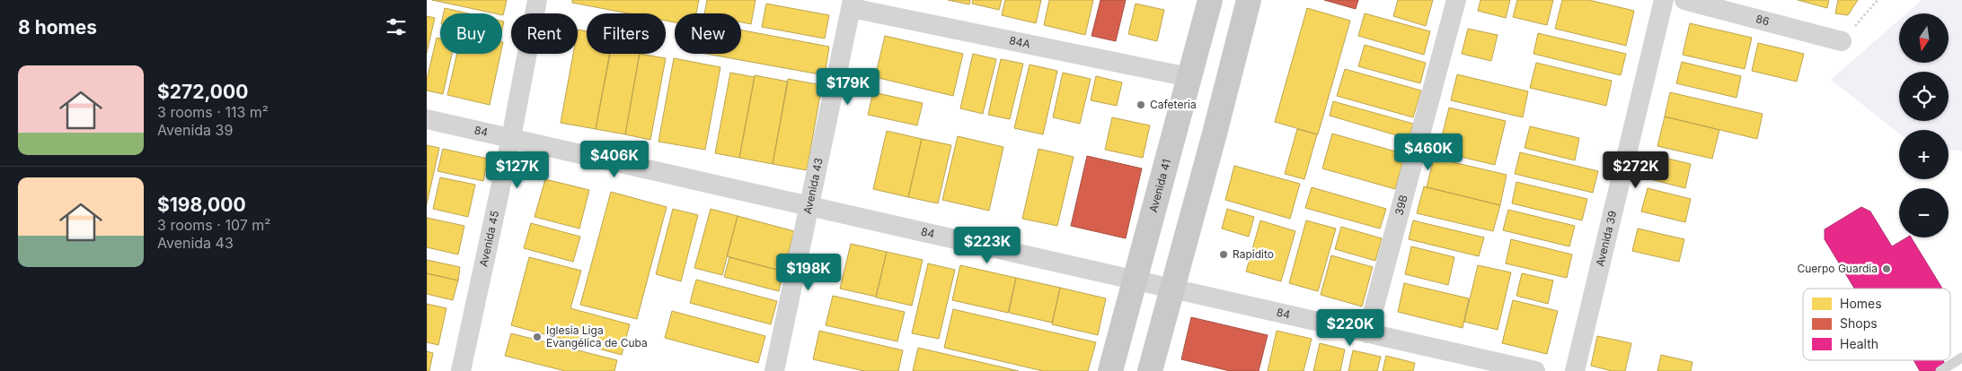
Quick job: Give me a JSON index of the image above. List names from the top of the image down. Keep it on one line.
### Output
{"streets":{"main road":["Avenida 41"],"street":["86","84A","84","Avenida 43","39B","Avenida 39","Avenida 45"]},"crossings":[["84A","Avenida 43"],["84A","Avenida 41"],["84","Avenida 43"],["84","Avenida 41"],["84","39B"],["84","Avenida 45"]],"places":["Cafeteria","Rapidito","Cuerpo Guardia","Iglesia Liga Evangélica de Cuba"],"legend":["Homes","Shops","Health"],"north":"bottom","page":{"heading":"8 homes","map_buttons":["+","−"],"chip":["Buy","Rent","Filters","New"],"list":[{"name":"$272,000","note":"3 rooms · 113 m² · Avenida 39"},{"name":"$198,000","note":"3 rooms · 107 m² · Avenida 43"}],"price":["$179K","$460K","$406K","$127K","$272K","$223K","$198K","$220K"]}}
